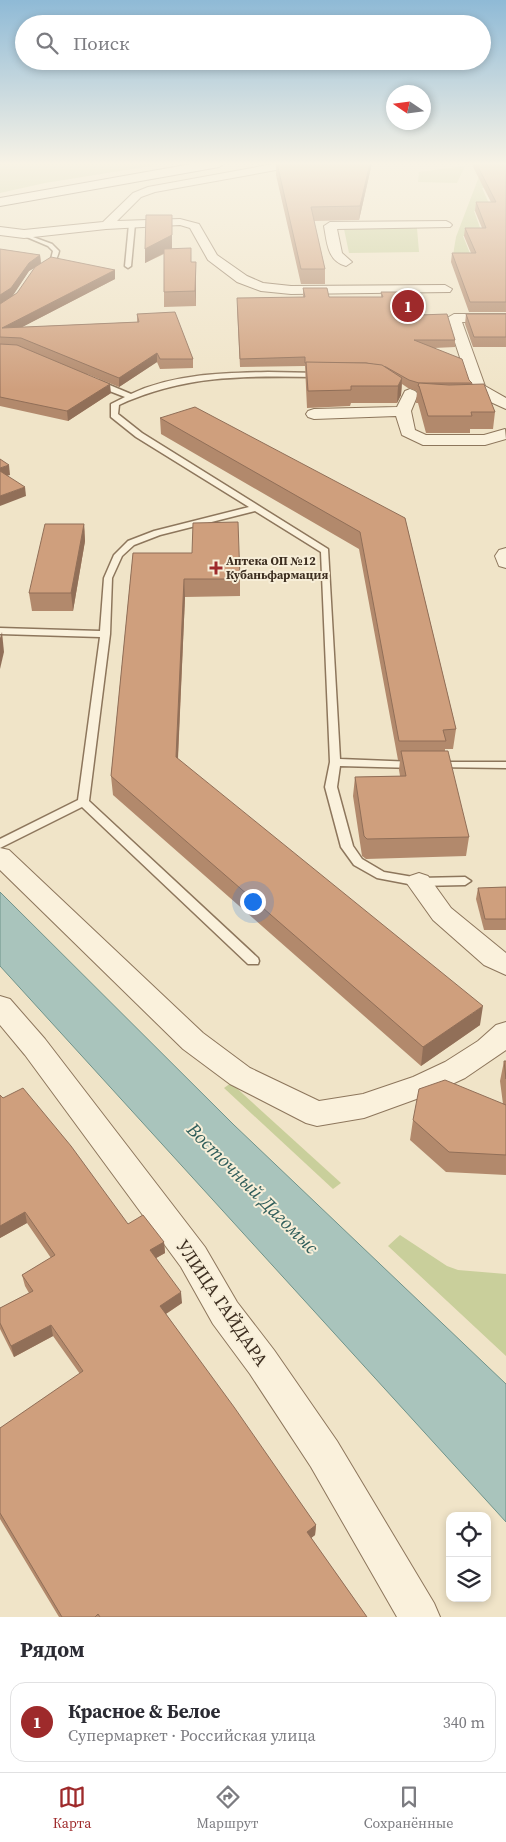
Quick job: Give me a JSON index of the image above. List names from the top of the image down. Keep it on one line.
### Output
{"streets":{"street":["УЛИЦА ГАЙДАРА"]},"water":["Восточный Дагомыс"],"places":{"health":["Аптека ОП №12 Кубаньфармация"]},"north":"left","page":{"search":"Поиск","pins":"1","heading":"Рядом","list":[{"mark":"1","name":"Красное & Белое","note":"Супермаркет · Российская улица","value":"340 m"}],"nav":["Карта","Маршрут","Сохранённые"]}}
